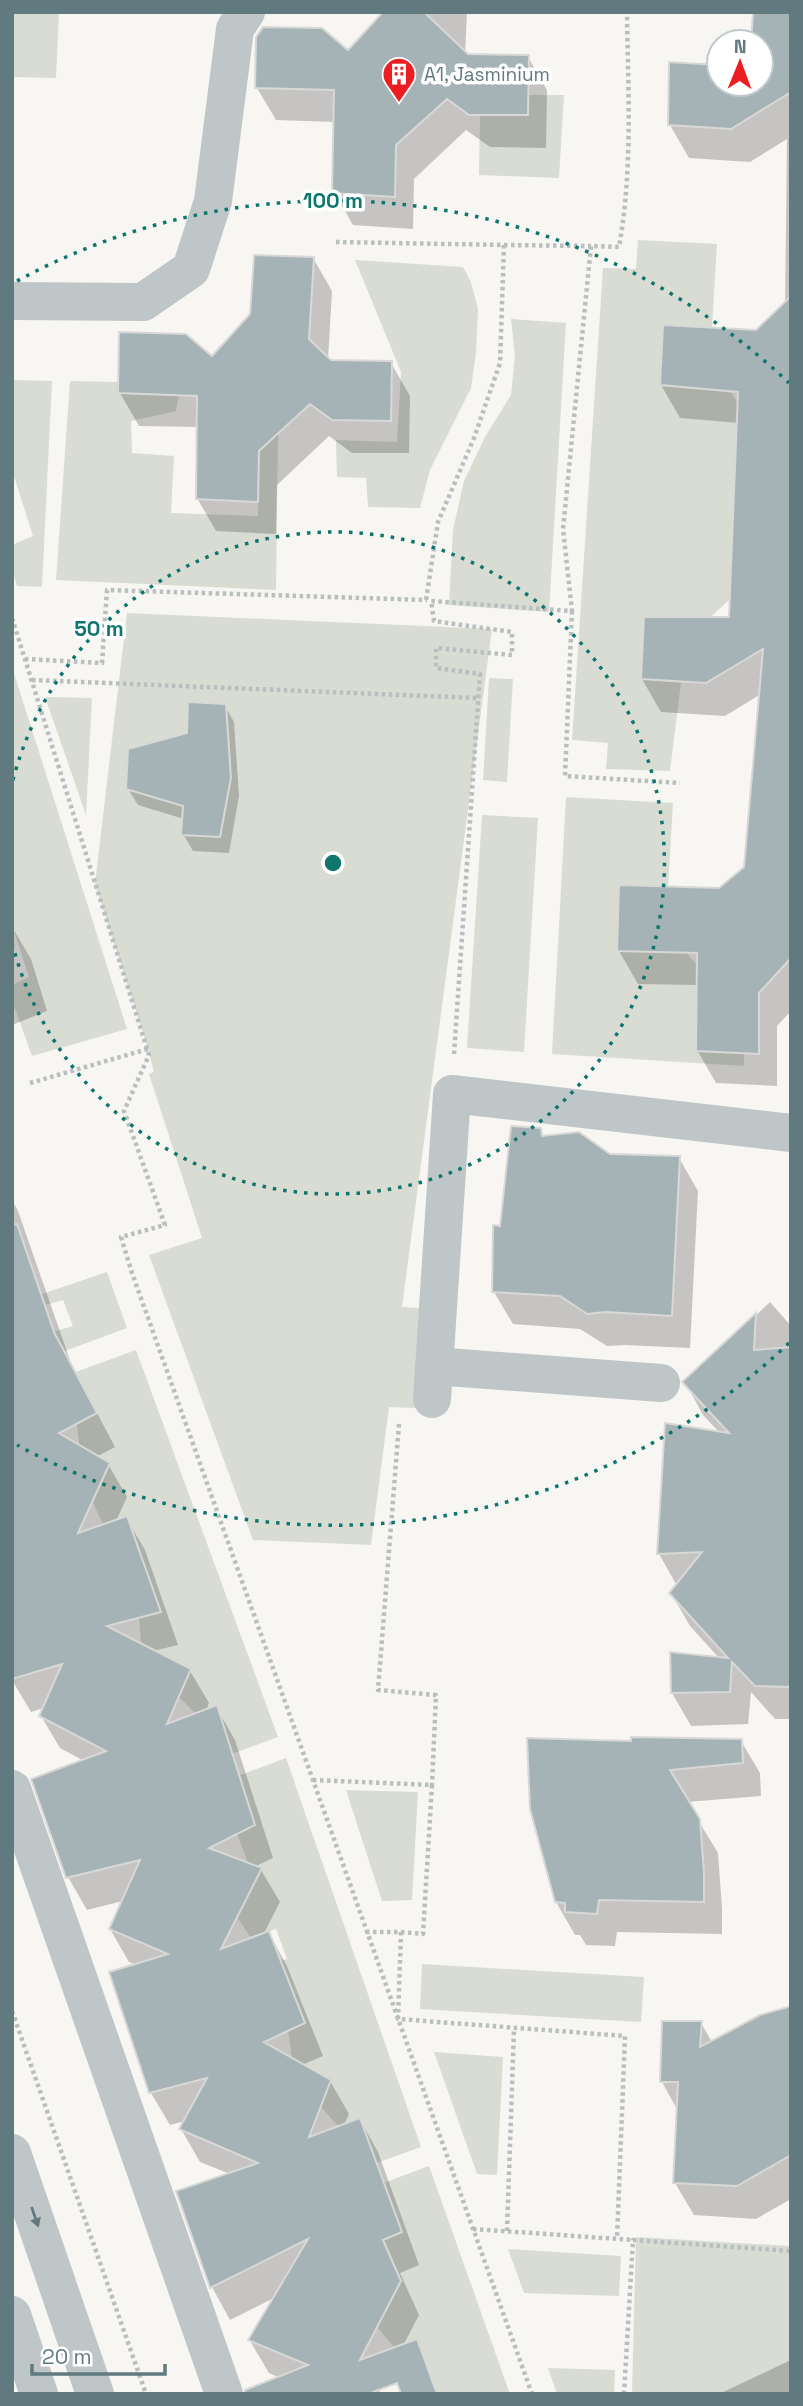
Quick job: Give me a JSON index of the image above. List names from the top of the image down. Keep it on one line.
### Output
{"places":{"building":["A1, Jasminium"]},"scale_bar":"20 m","north":"top","rings":["100 m","50 m"]}
